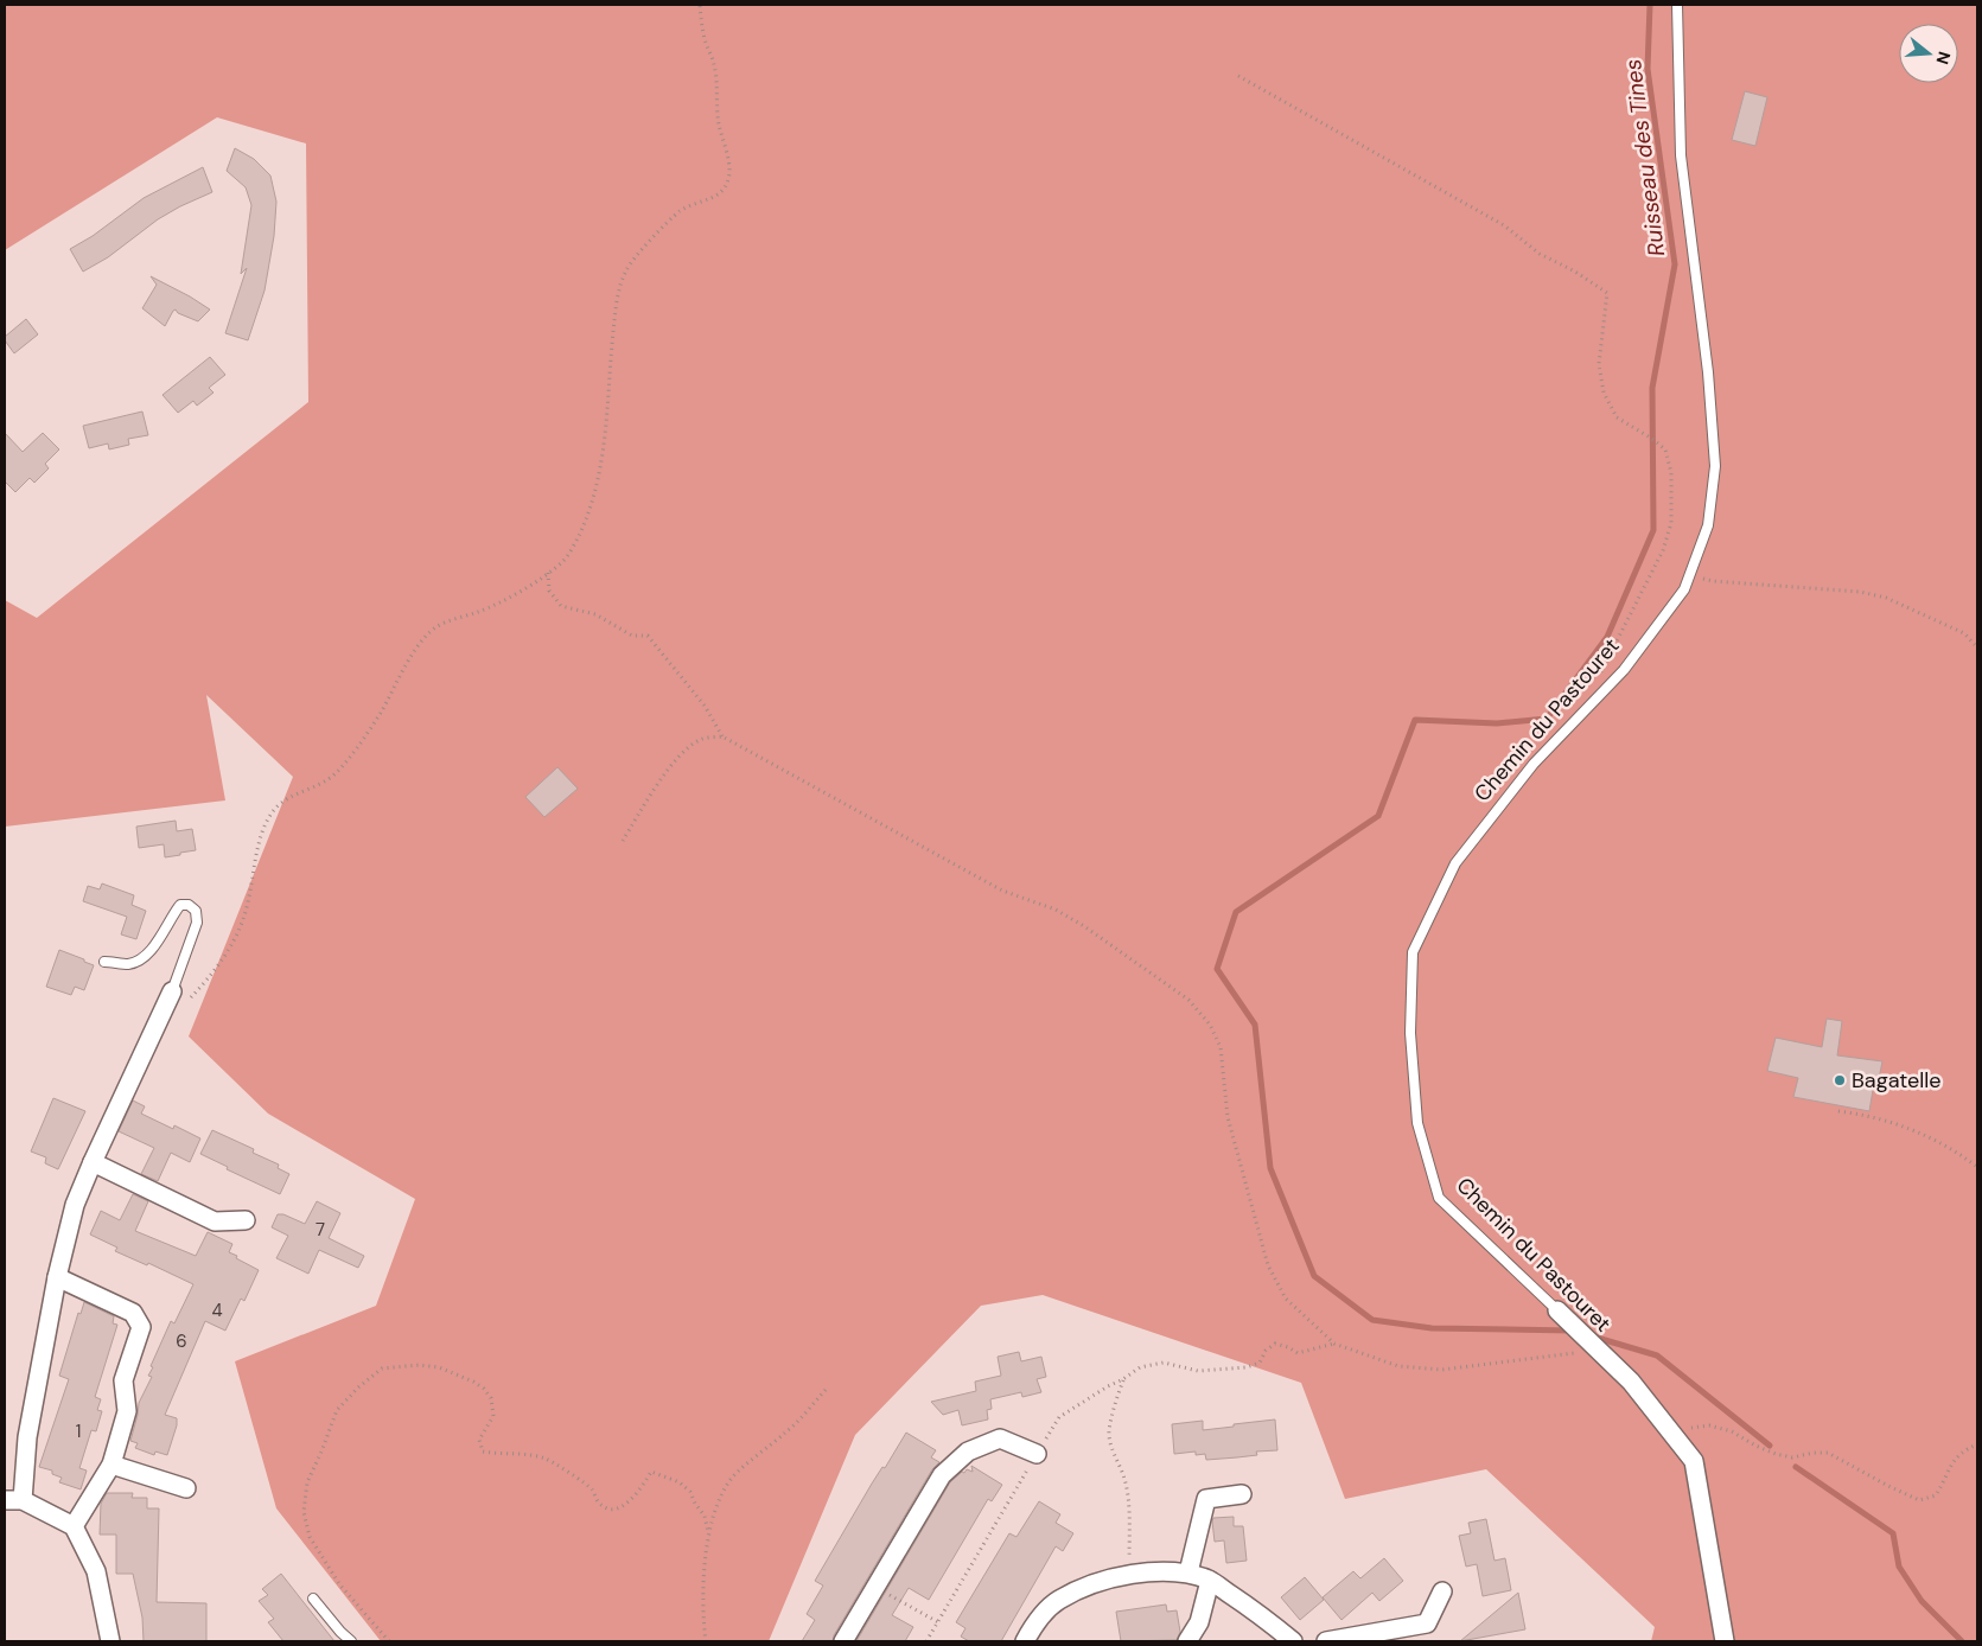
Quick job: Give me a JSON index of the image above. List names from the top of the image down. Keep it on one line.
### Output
{"streets":{"street":["Chemin du Pastouret"]},"water":["Ruisseau des Tines"],"places":["Bagatelle"],"house_numbers":["7","4","6","1"],"north":"right"}
